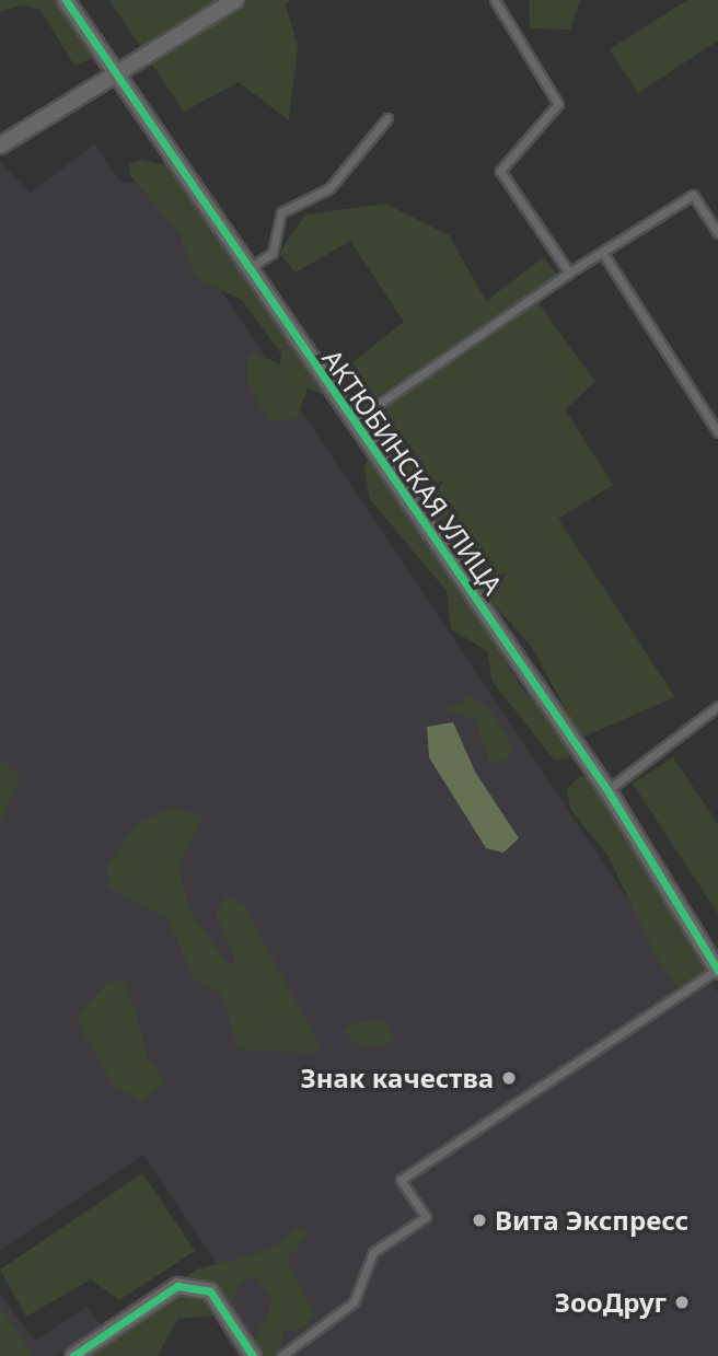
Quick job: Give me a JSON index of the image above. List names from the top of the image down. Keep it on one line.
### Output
{"streets":{"street":["АКТЮБИНСКАЯ УЛИЦА"]},"places":["Знак качества","Вита Экспресс","ЗооДруг"]}
